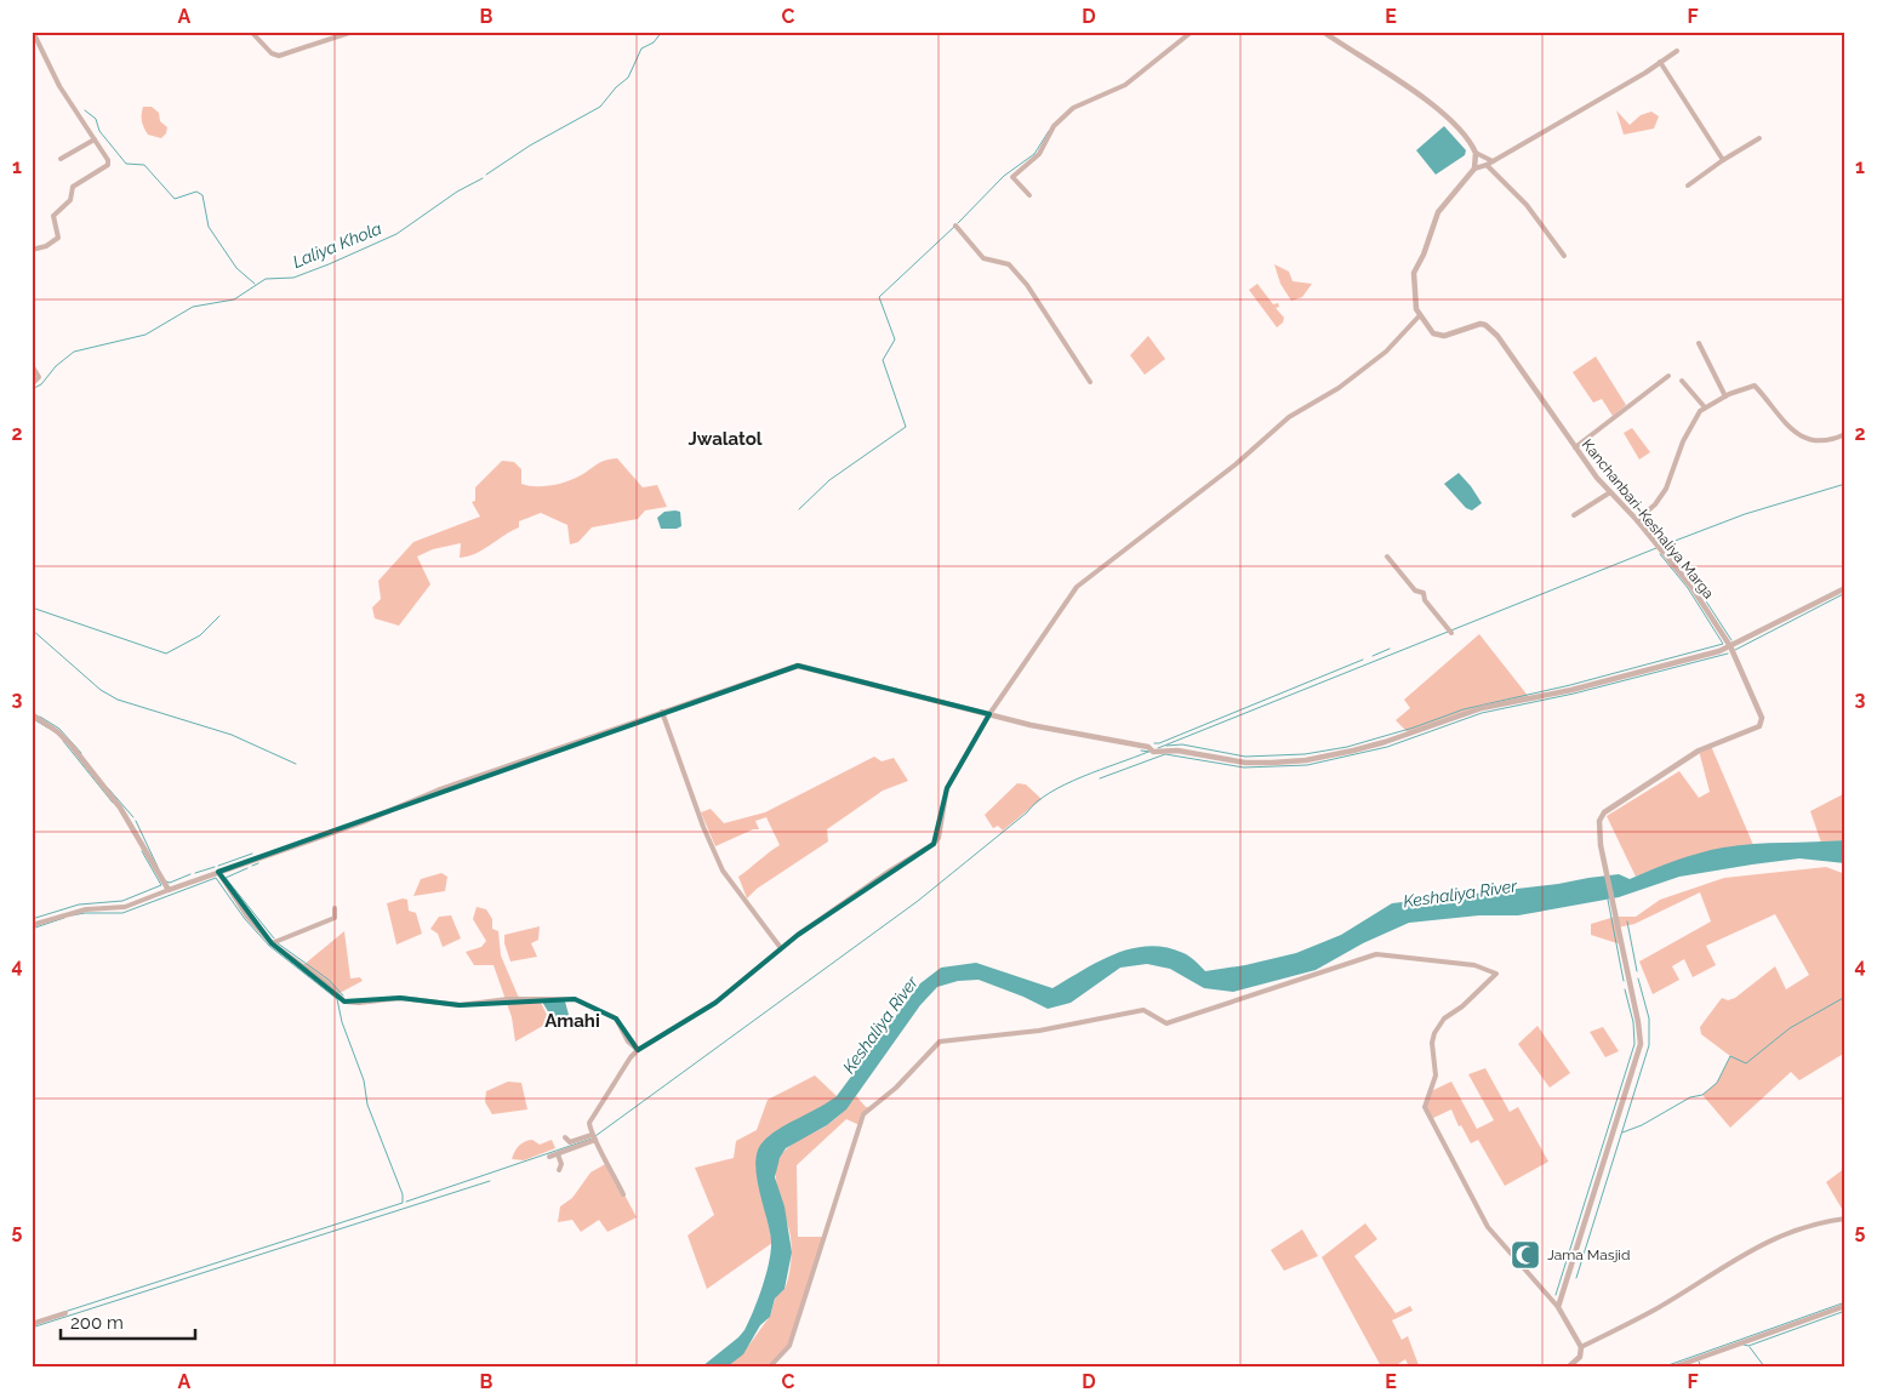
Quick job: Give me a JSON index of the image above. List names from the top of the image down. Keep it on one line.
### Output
{"streets":{"street":["Kanchanbari-Keshaliya Marga"]},"districts":["Jwalatol","Amahi"],"water":["Laliya Khola","Keshaliya River"],"places":{"mosque":["Jama Masjid"]},"scale_bar":"200 m","grid":{"columns":["A","B","C","D","E","F"],"rows":["1","2","3","4","5"]}}
